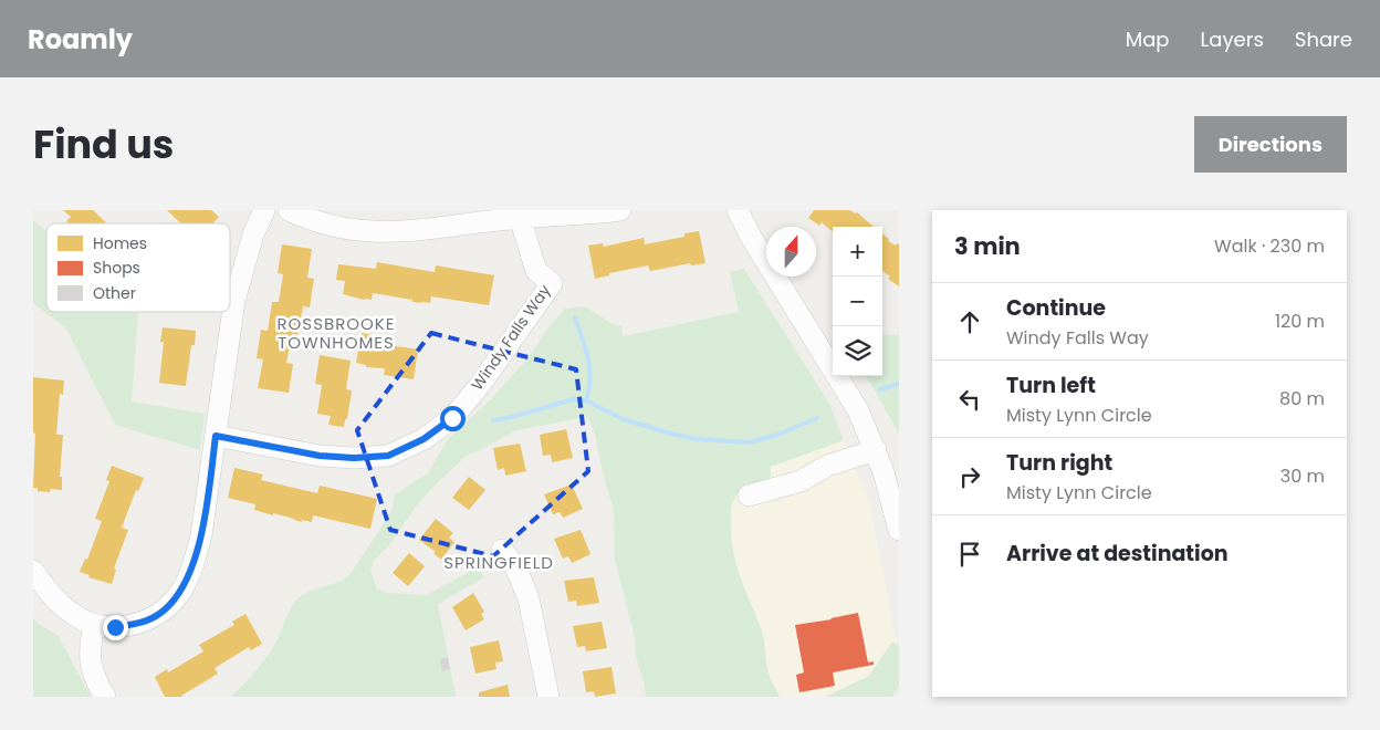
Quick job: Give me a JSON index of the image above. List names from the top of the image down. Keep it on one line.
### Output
{"streets":{"street":["Windy Falls Way"]},"districts":["ROSSBROOKE TOWNHOMES","SPRINGFIELD"],"legend":["Homes","Shops","Other"],"north":"top","page":{"header":"Roamly","nav":["Map","Layers","Share"],"title":"Find us","buttons":"Directions","heading":["3 min","Walk · 230 m"],"map_buttons":["+","−"],"list":[["Continue","Windy Falls Way","120 m"],["Turn left","Misty Lynn Circle","80 m"],["Turn right","Misty Lynn Circle","30 m"],"Arrive at destination"]}}
